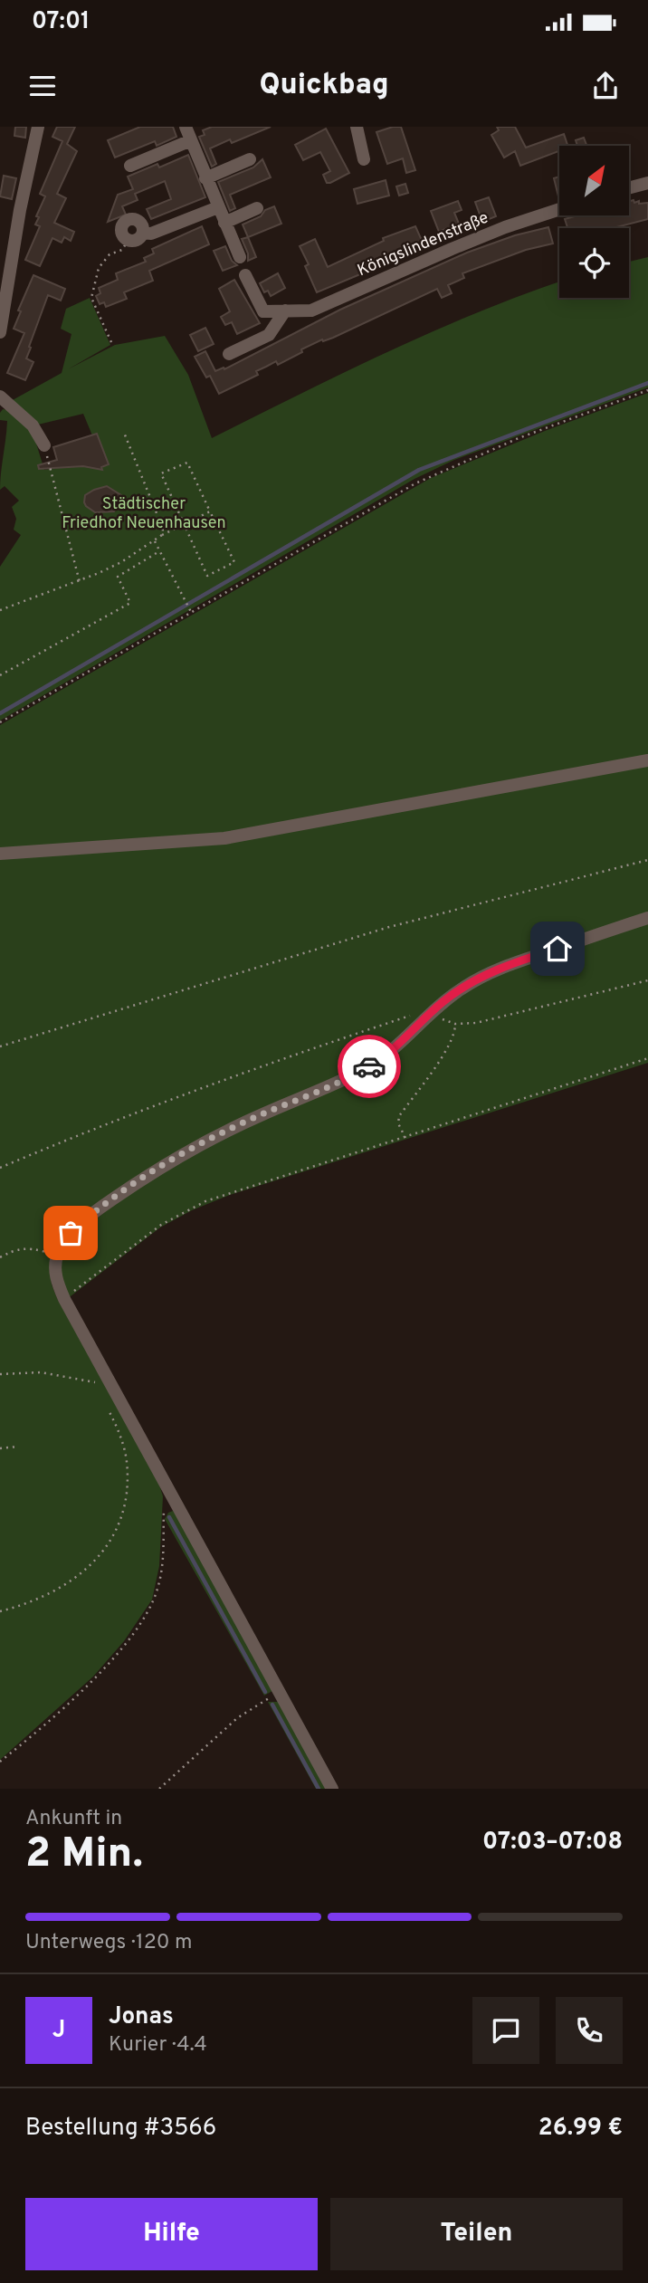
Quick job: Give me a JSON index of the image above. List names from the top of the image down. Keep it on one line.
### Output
{"streets":{"street":["Königslindenstraße"]},"parks":["Städtischer Friedhof Neuenhausen"],"north":"top right","page":{"status":"07:01","header":"Quickbag","heading":["2 Min.","Ankunft in","07:03–07:08"],"panel":["Jonas","Kurier · 4.4","Bestellung #3566","26.99 €"],"bar":"Unterwegs · 120 m","round":"J","buttons":["Hilfe","Teilen"]}}
